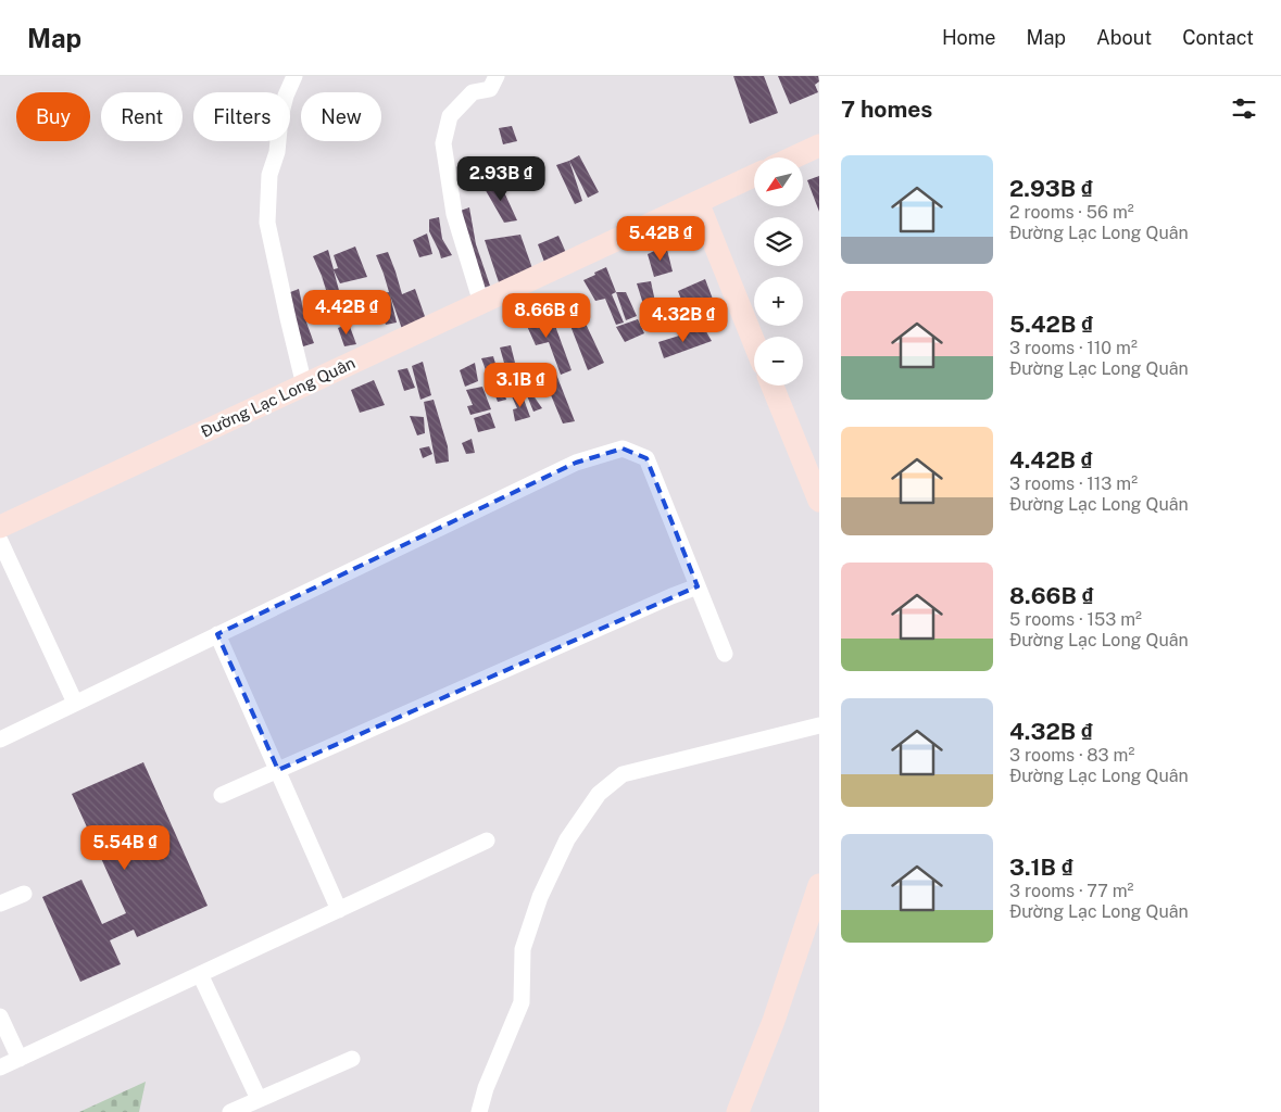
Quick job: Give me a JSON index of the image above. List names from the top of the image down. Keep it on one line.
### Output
{"streets":{"main road":["Đường Lạc Long Quân"]},"north":"bottom left","page":{"header":"Map","nav":["Home","Map","About","Contact"],"heading":"7 homes","chip":["Buy","Rent","Filters","New"],"list":[{"name":"2.93B ₫","note":"2 rooms · 56 m² · Đường Lạc Long Quân"},{"name":"5.42B ₫","note":"3 rooms · 110 m² · Đường Lạc Long Quân"},{"name":"4.42B ₫","note":"3 rooms · 113 m² · Đường Lạc Long Quân"},{"name":"8.66B ₫","note":"5 rooms · 153 m² · Đường Lạc Long Quân"},{"name":"4.32B ₫","note":"3 rooms · 83 m² · Đường Lạc Long Quân"},{"name":"3.1B ₫","note":"3 rooms · 77 m² · Đường Lạc Long Quân"}],"price":["2.93B ₫","5.42B ₫","4.42B ₫","8.66B ₫","4.32B ₫","3.1B ₫","5.54B ₫"],"map_buttons":["+","−"]}}
